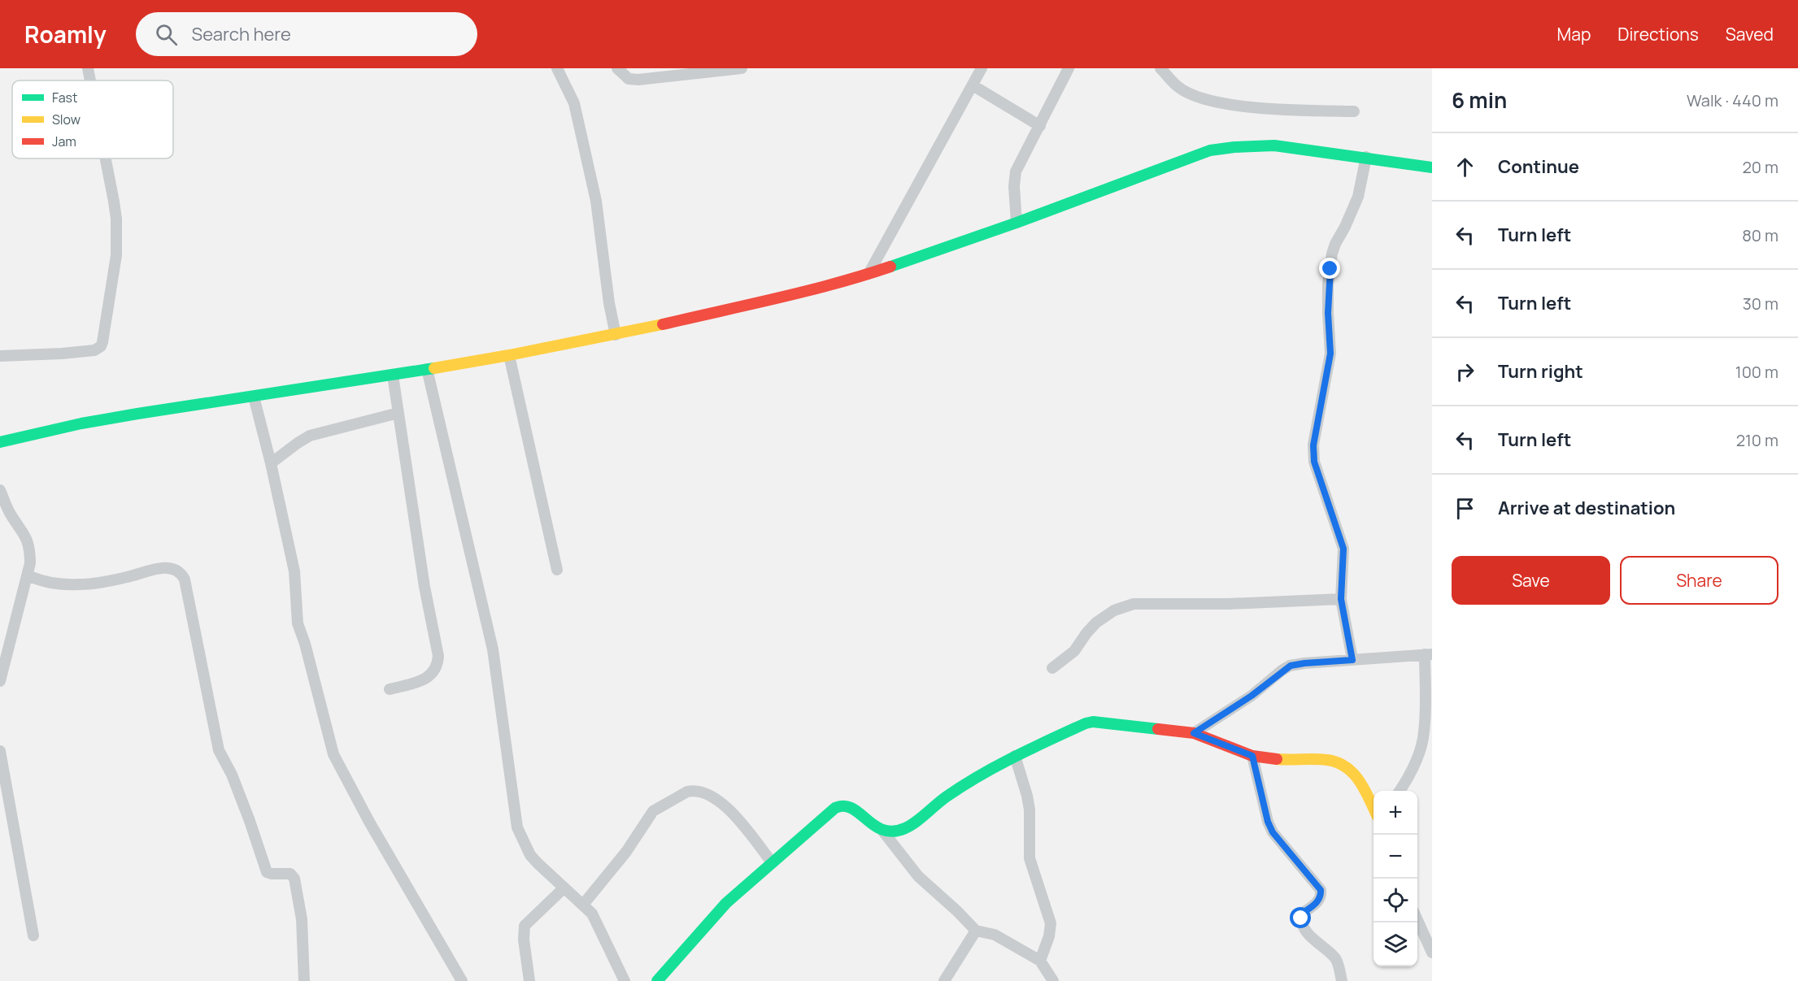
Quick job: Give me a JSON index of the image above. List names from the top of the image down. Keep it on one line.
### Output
{"legend":["Fast","Slow","Jam"],"page":{"header":"Roamly","search":"Search here","nav":["Map","Directions","Saved"],"heading":["6 min","Walk · 440 m"],"list":[["Continue","20 m"],["Turn left","80 m"],["Turn left","30 m"],["Turn right","100 m"],["Turn left","210 m"],"Arrive at destination"],"buttons":["Save","Share"],"map_buttons":["+","−"]}}
